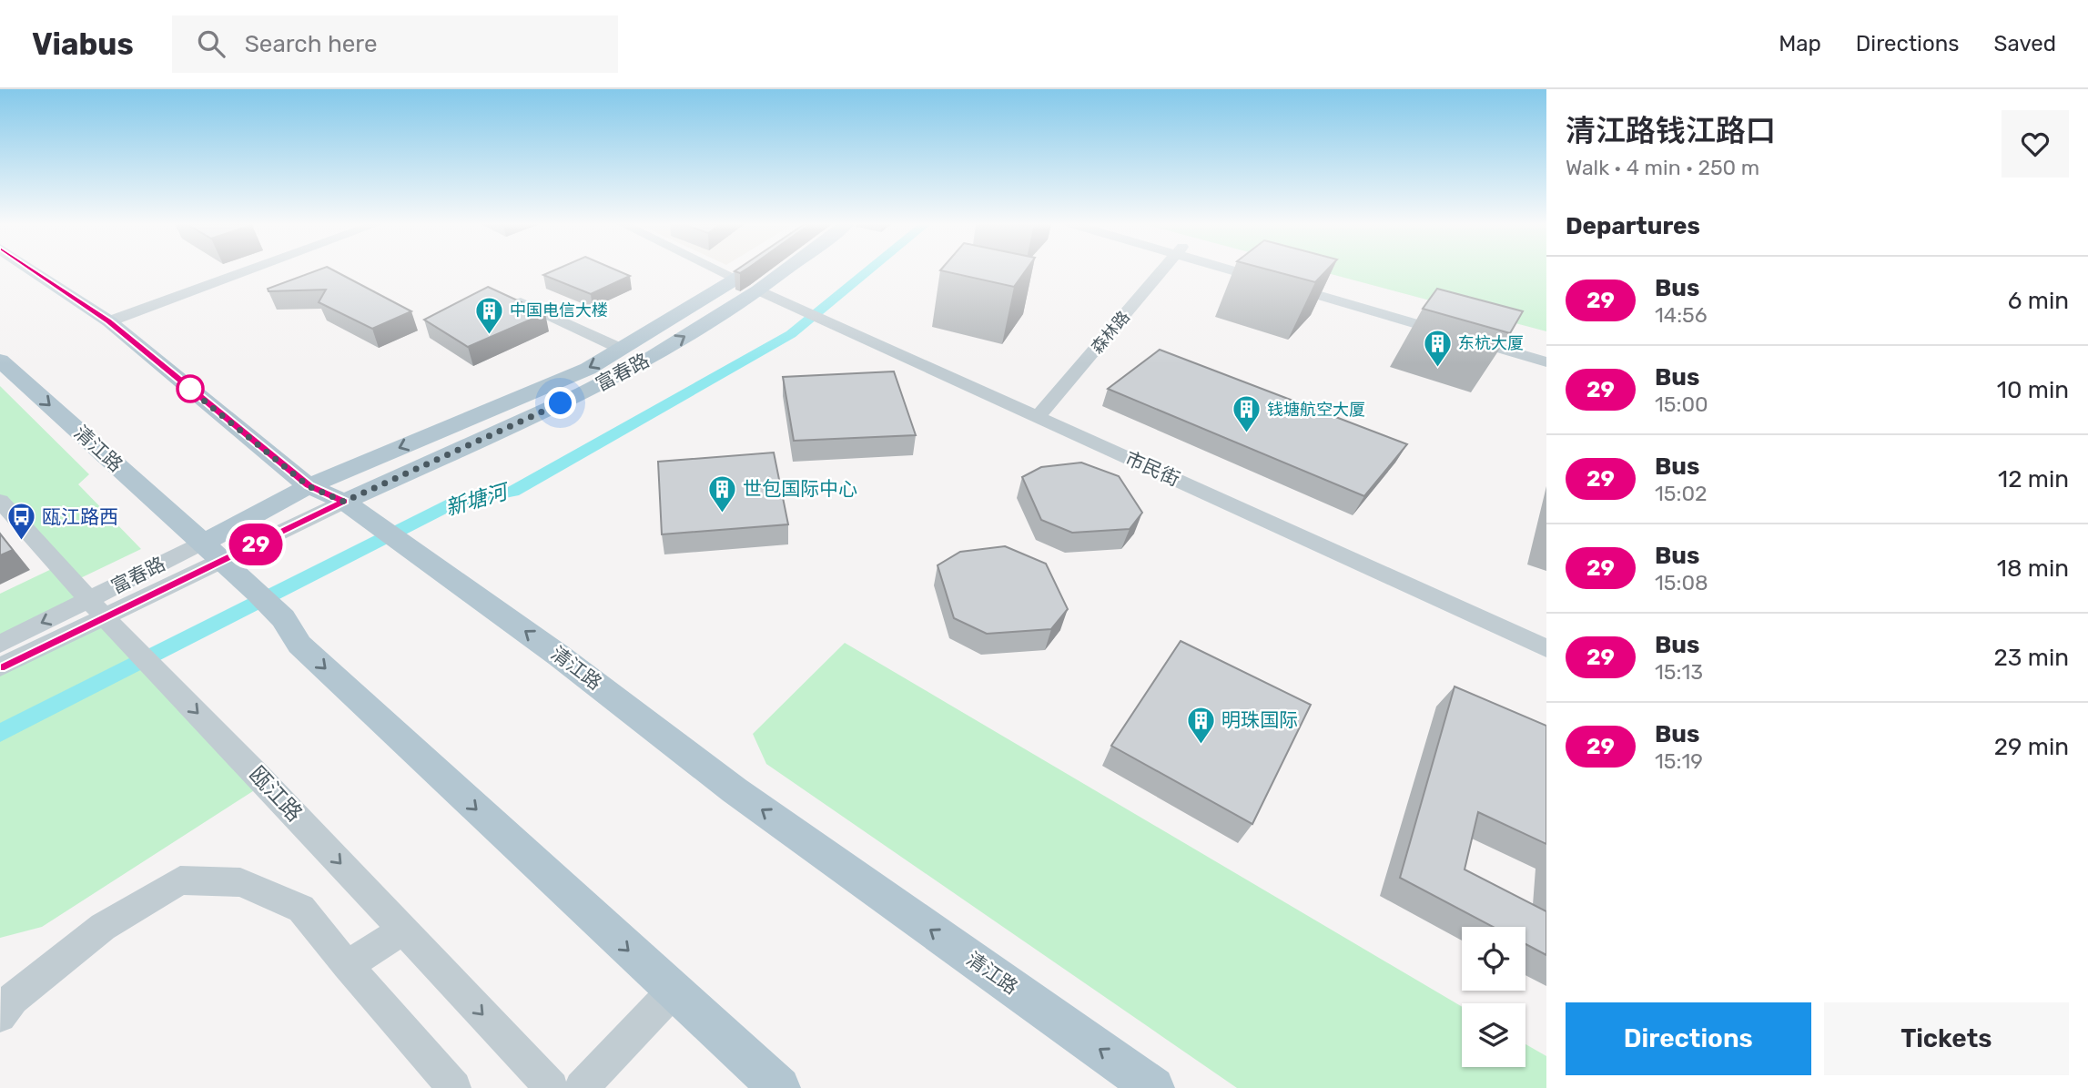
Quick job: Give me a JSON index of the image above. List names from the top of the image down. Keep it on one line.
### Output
{"streets":{"main road":["富春路","清江路"],"street":["森林路","市民街","瓯江路"]},"crossings":[["森林路","市民街"],["富春路","清江路"],["富春路","市民街"],["富春路","瓯江路"]],"one_way":["瓯江路"],"water":["新塘河"],"places":{"building":["中国电信大楼","东杭大厦","钱塘航空大厦","世包国际中心","明珠国际"],"bus stop":["瓯江路西"]},"lines":["bus line 29"],"page":{"header":"Viabus","search":"Search here","nav":["Map","Directions","Saved"],"on_map":"29","heading":[["清江路钱江路口","Walk · 4 min · 250 m"],"Departures"],"list":[{"mark":"29","name":"Bus","note":"14:56","value":"6 min"},{"mark":"29","name":"Bus","note":"15:00","value":"10 min"},{"mark":"29","name":"Bus","note":"15:02","value":"12 min"},{"mark":"29","name":"Bus","note":"15:08","value":"18 min"},{"mark":"29","name":"Bus","note":"15:13","value":"23 min"},{"mark":"29","name":"Bus","note":"15:19","value":"29 min"}],"buttons":["Directions","Tickets"]}}
